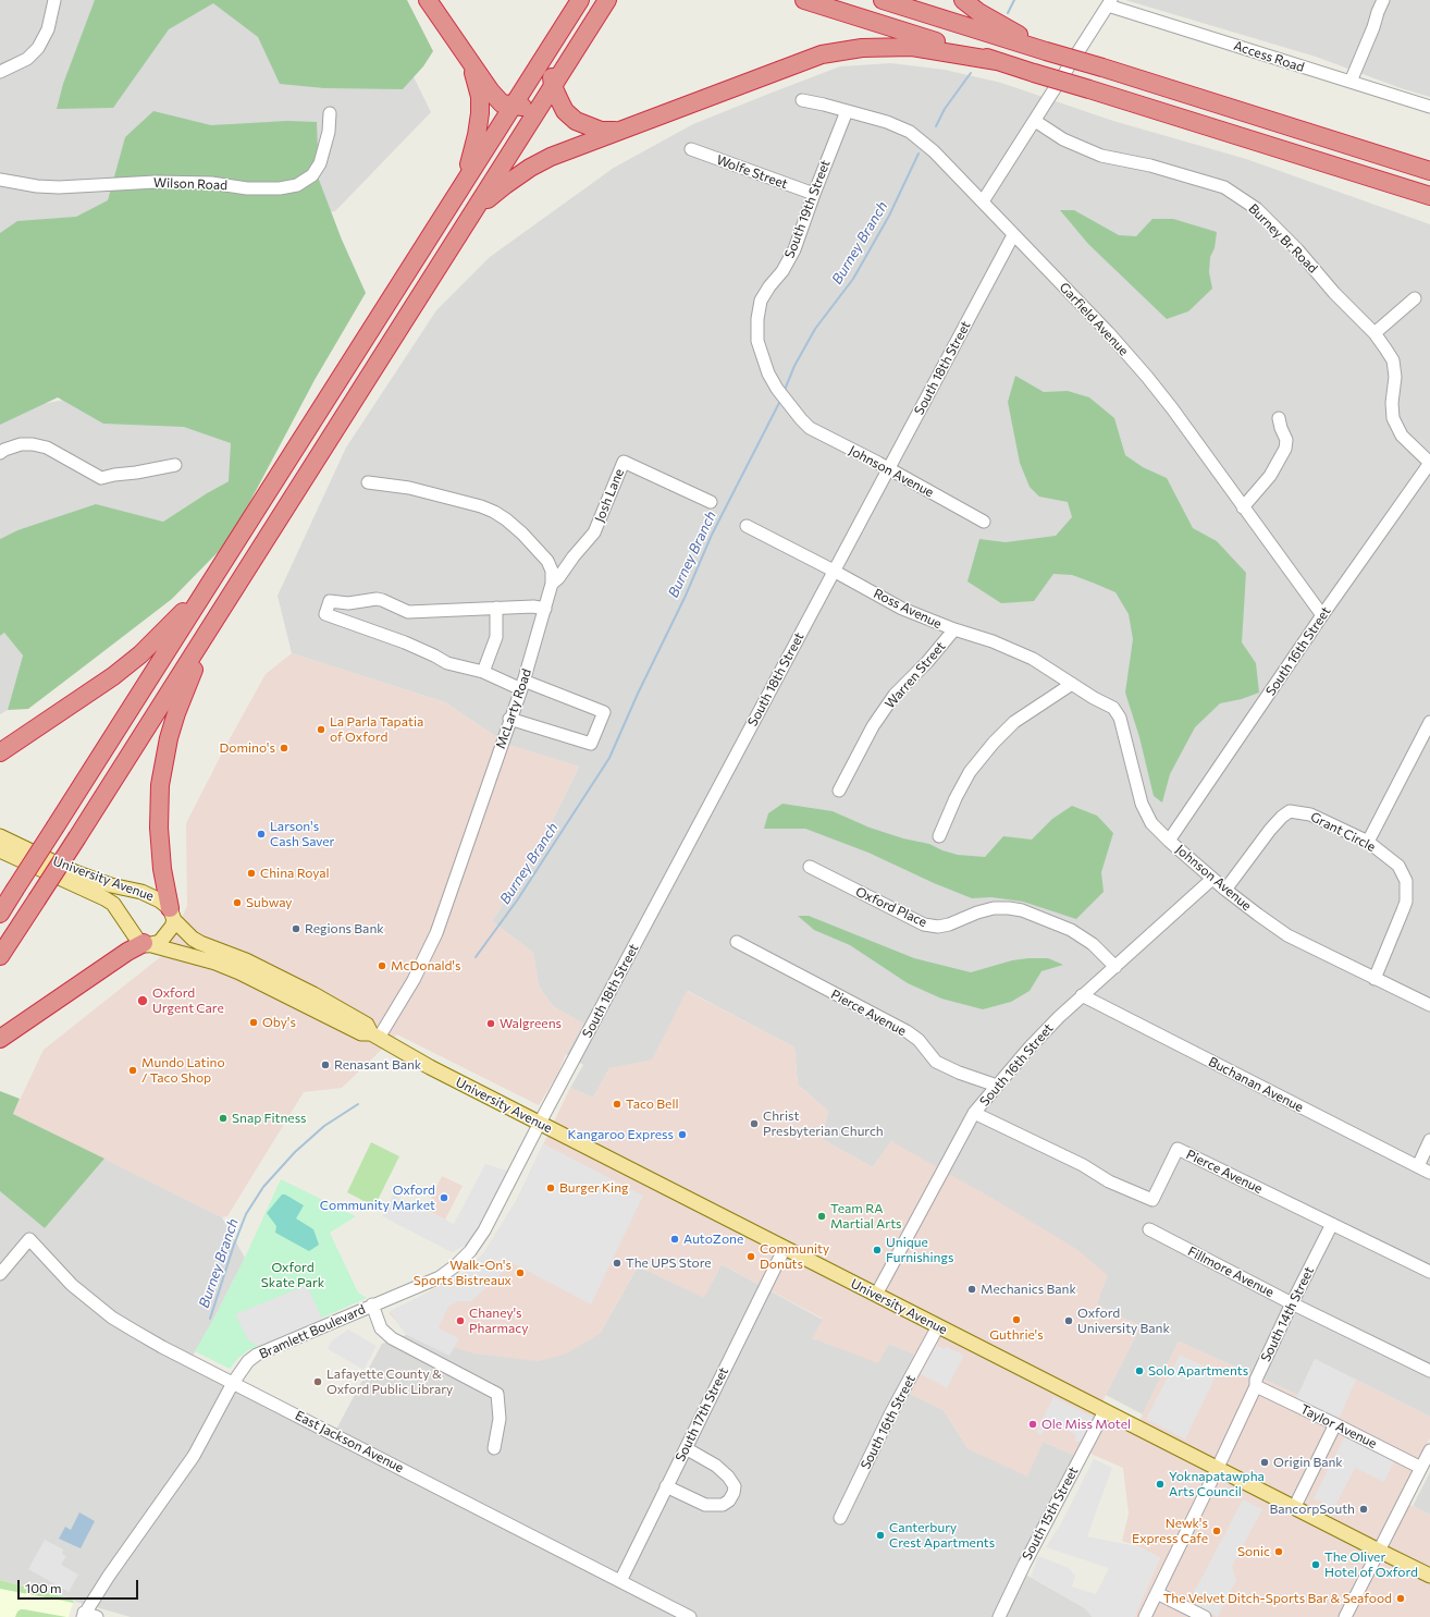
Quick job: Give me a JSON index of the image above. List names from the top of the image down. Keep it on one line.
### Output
{"streets":{"main road":["University Avenue"],"street":["Access Road","Wolfe Street","Wilson Road","South 19th Street","Burney Br Road","Garfield Avenue","South 18th Street","Johnson Avenue","Josh Lane","Ross Avenue","South 16th Street","Warren Street","McLarty Road","Grant Circle","Oxford Place","Pierce Avenue","Buchanan Avenue","Fillmore Avenue","South 14th Street","Bramlett Boulevard","South 17th Street","Taylor Avenue","East Jackson Avenue","South 15th Street"]},"crossings":[["Wolfe Street","South 19th Street"],["South 19th Street","Garfield Avenue"],["South 19th Street","Johnson Avenue"],["Burney Br Road","South 16th Street"],["Garfield Avenue","South 18th Street"],["Garfield Avenue","South 16th Street"],["South 18th Street","Johnson Avenue"],["South 18th Street","Ross Avenue"],["South 18th Street","University Avenue"],["South 18th Street","Bramlett Boulevard"],["Johnson Avenue","Ross Avenue"],["Johnson Avenue","South 16th Street"],["Johnson Avenue","Grant Circle"],["Josh Lane","McLarty Road"],["Ross Avenue","Warren Street"],["South 16th Street","University Avenue"],["South 16th Street","Oxford Place"],["South 16th Street","Pierce Avenue"],["South 16th Street","Buchanan Avenue"],["McLarty Road","University Avenue"],["University Avenue","South 14th Street"],["University Avenue","Bramlett Boulevard"],["University Avenue","South 17th Street"],["University Avenue","South 15th Street"],["Pierce Avenue","South 14th Street"],["Fillmore Avenue","South 14th Street"],["South 14th Street","Taylor Avenue"],["Bramlett Boulevard","East Jackson Avenue"],["South 17th Street","East Jackson Avenue"]],"water":["Burney Branch"],"parks":["Oxford Skate Park"],"places":["La Parla Tapatia of Oxford","Domino's","Larson's Cash Saver","China Royal","Subway","Regions Bank","McDonald's","Oxford Urgent Care","Oby's","Walgreens","Renasant Bank","Mundo Latino / Taco Shop","Taco Bell","Snap Fitness","Christ Presbyterian Church","Kangaroo Express","Burger King","Oxford Community Market","Team RA Martial Arts","AutoZone","Unique Furnishings","Community Donuts","The UPS Store","Walk-On's Sports Bistreaux","Mechanics Bank","Guthrie's","Chaney's Pharmacy","Oxford University Bank","Solo Apartments","Lafayette County & Oxford Public Library","Ole Miss Motel","Origin Bank","Yoknapatawpha Arts Council","BancorpSouth","Newk's Express Cafe","Canterbury Crest Apartments","Sonic","The Oliver Hotel of Oxford","The Velvet Ditch-Sports Bar & Seafood"],"scale_bar":"100 m"}
